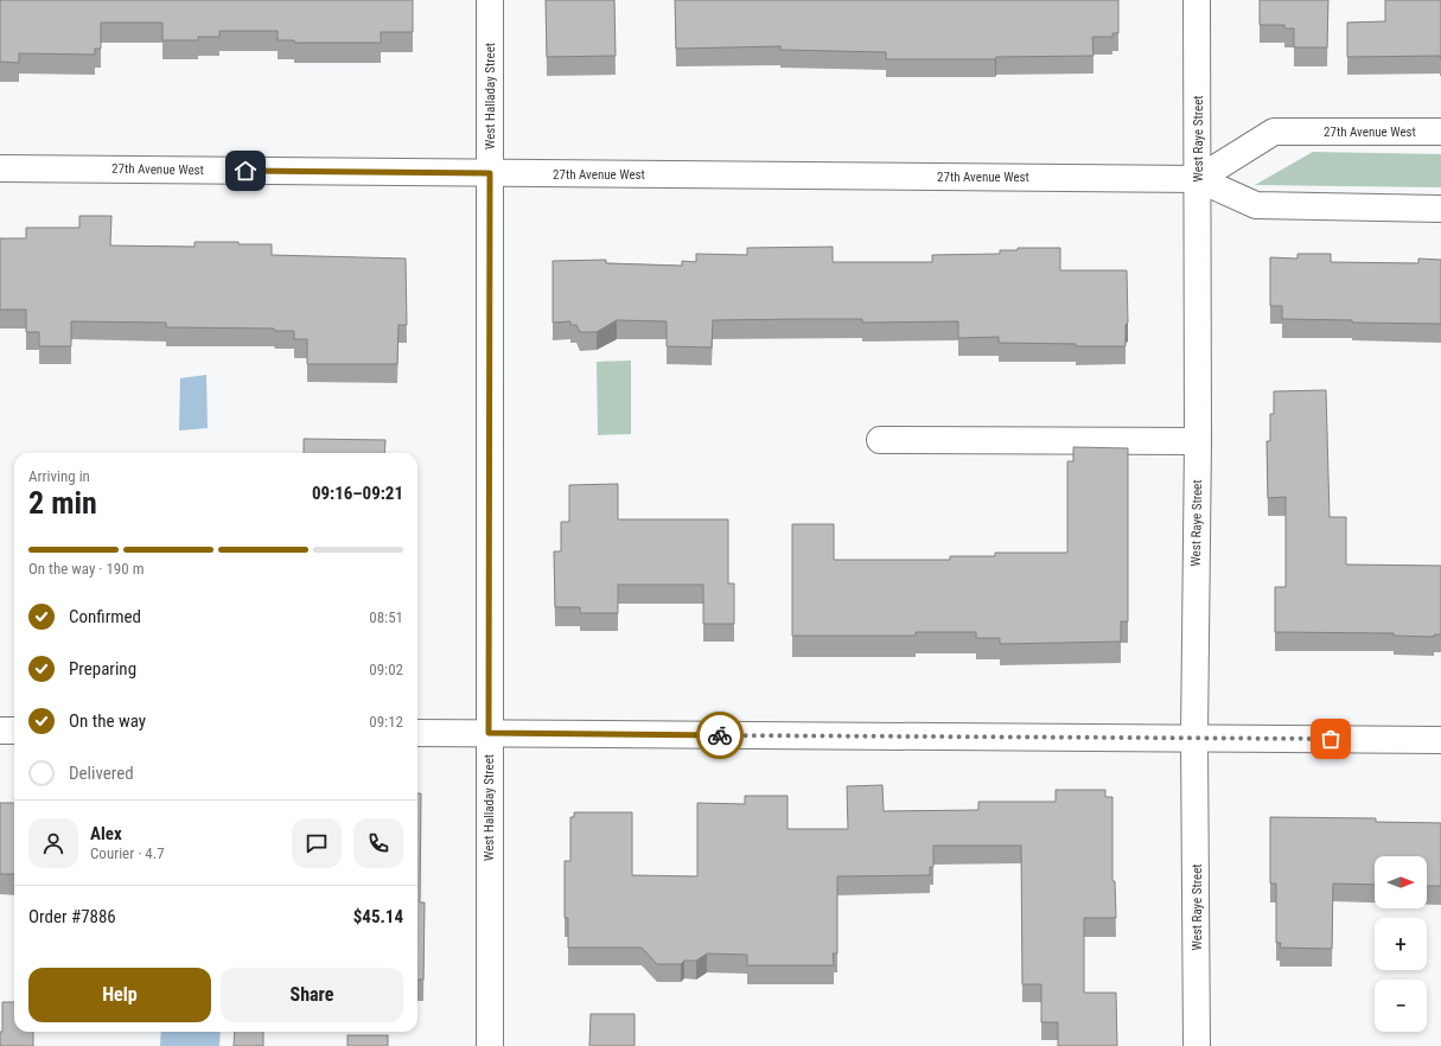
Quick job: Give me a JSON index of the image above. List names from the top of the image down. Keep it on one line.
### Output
{"streets":{"street":["West Halladay Street","27th Avenue West","West Raye Street"]},"crossings":[["West Halladay Street","27th Avenue West"],["27th Avenue West","West Raye Street"]],"north":"right","page":{"heading":["2 min","Arriving in","09:16–09:21"],"panel":["Alex","Courier · 4.7","Order #7886","$45.14"],"bar":"On the way · 190 m","list":[["Confirmed","08:51"],["Preparing","09:02"],["On the way","09:12"],"Delivered"],"map_buttons":["+","−"],"buttons":["Help","Share"]}}
